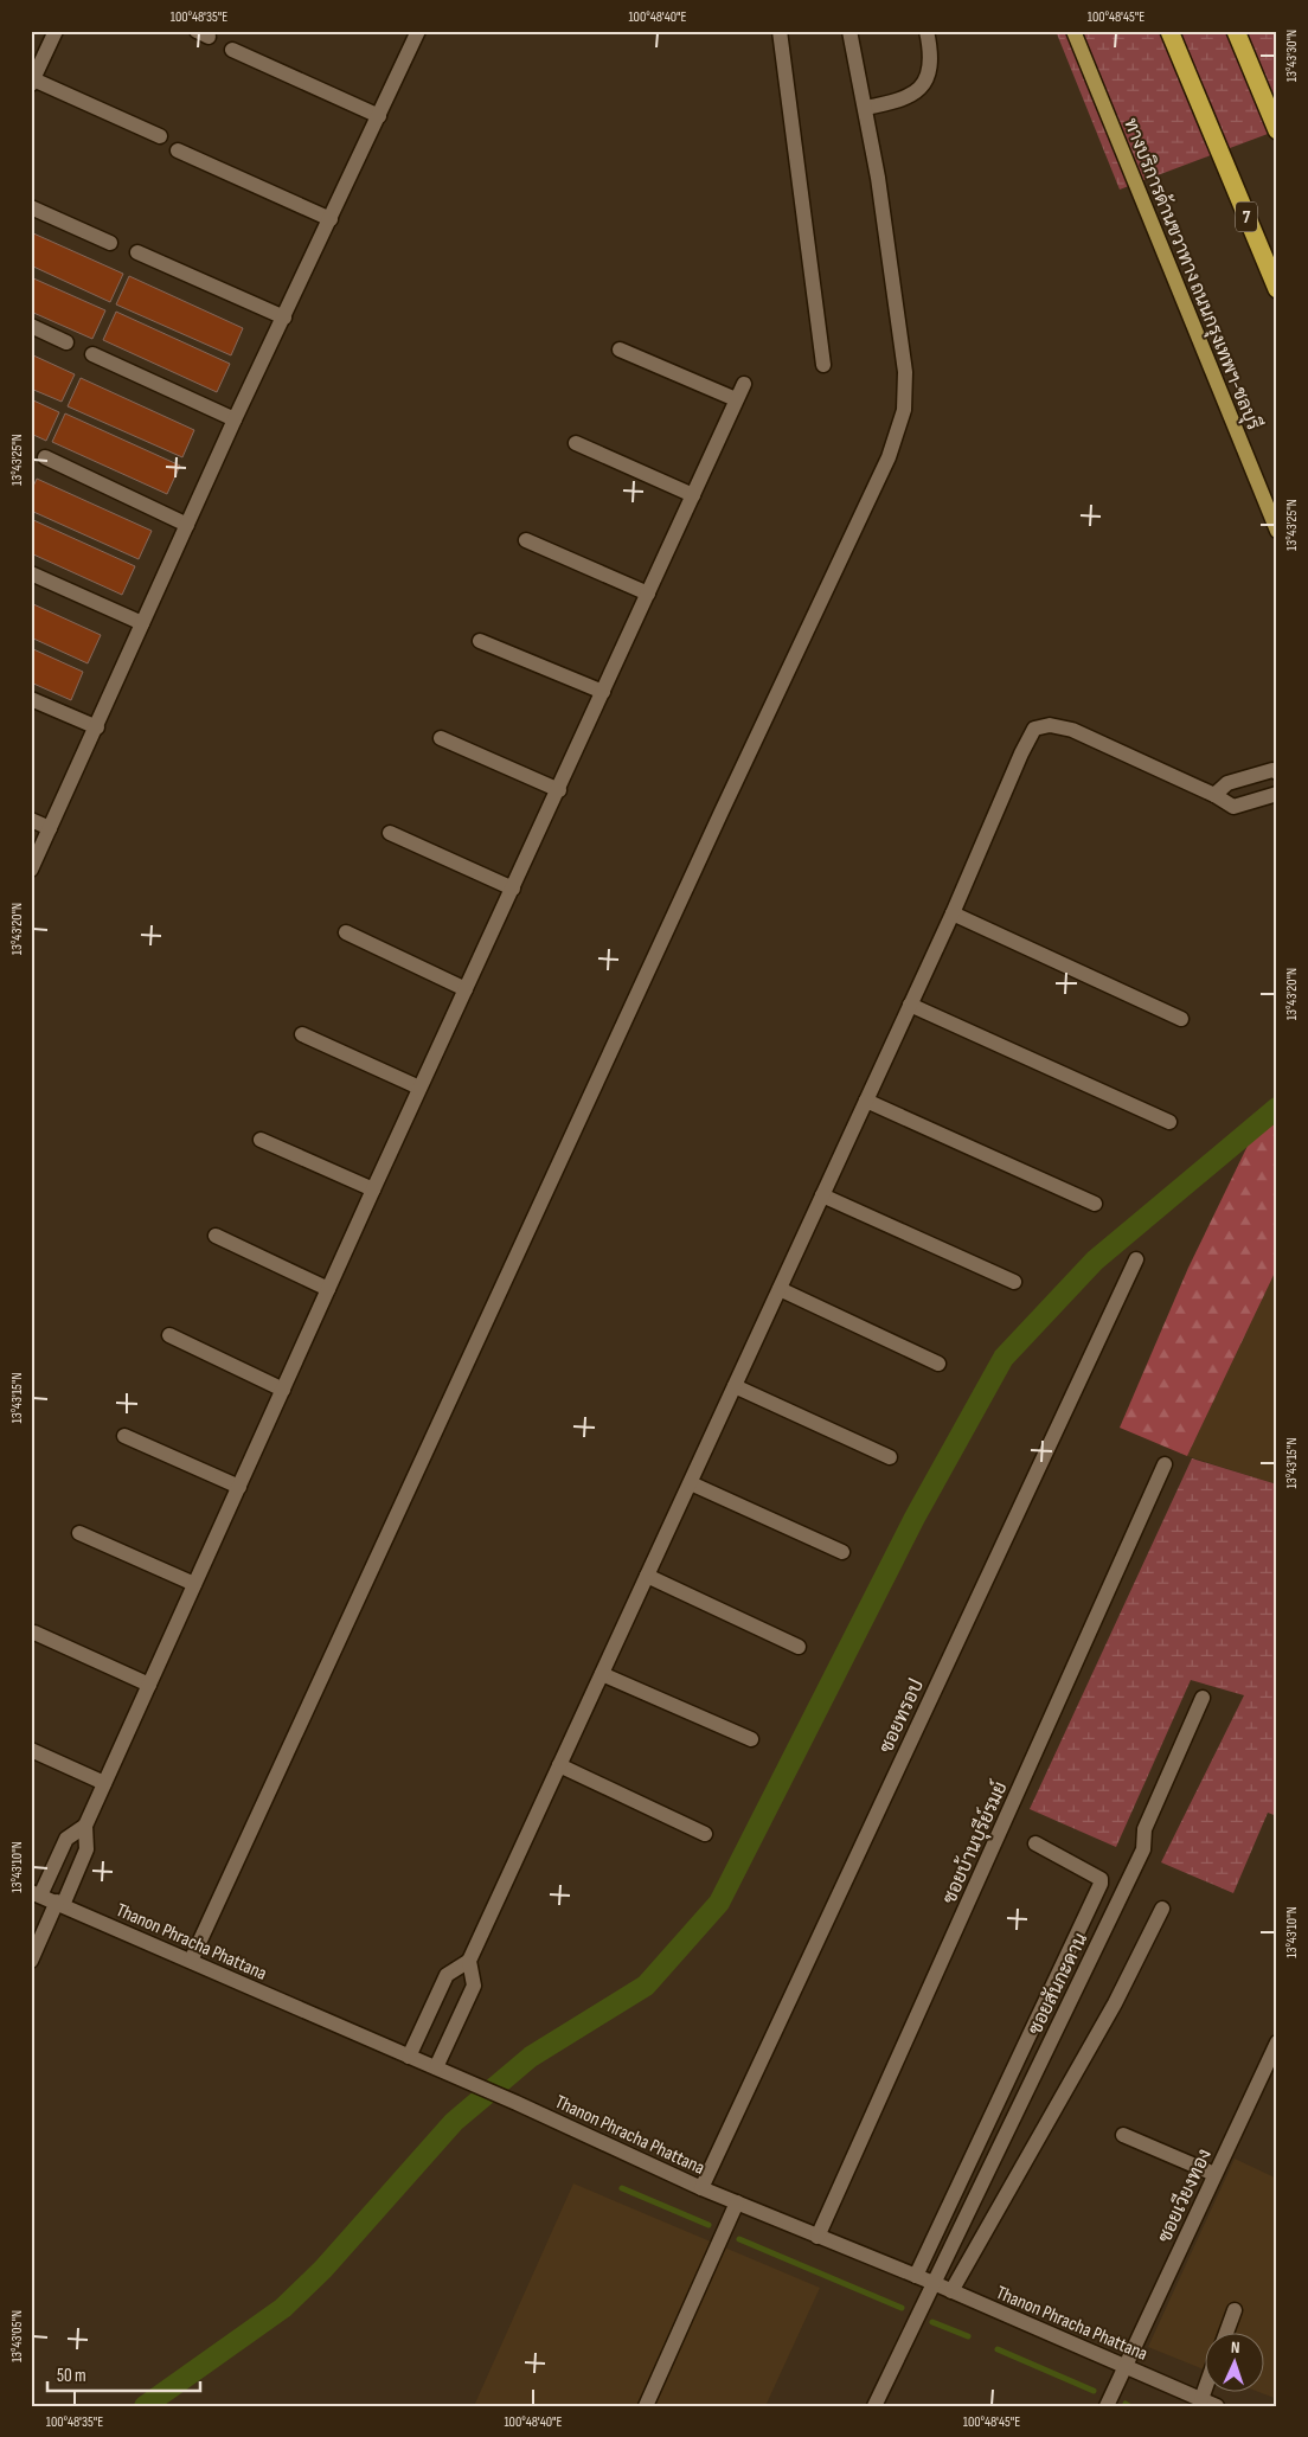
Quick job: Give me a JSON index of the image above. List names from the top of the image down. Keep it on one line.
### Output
{"streets":{"highway":["7"],"main road":["ทางบริการด้านขวาทาง ถนนกรุงเทพฯ-ชลบุรี"],"street":["ซอยทรอป","ซอยบ้านบุรีย์รมย์","Thanon Phracha Phattana","ซอยสันกะดาน","ซอยเวียงทอง"]},"crossings":[["ซอยทรอป","Thanon Phracha Phattana"],["ซอยบ้านบุรีย์รมย์","Thanon Phracha Phattana"],["Thanon Phracha Phattana","ซอยสันกะดาน"],["Thanon Phracha Phattana","ซอยเวียงทอง"]],"scale_bar":"50 m","north":"top","coordinates":["100°48'35\"E","100°48'40\"E","100°48'45\"E","13°43'30\"N","13°43'25\"N","13°43'20\"N","13°43'15\"N","13°43'10\"N","13°43'05\"N"]}
